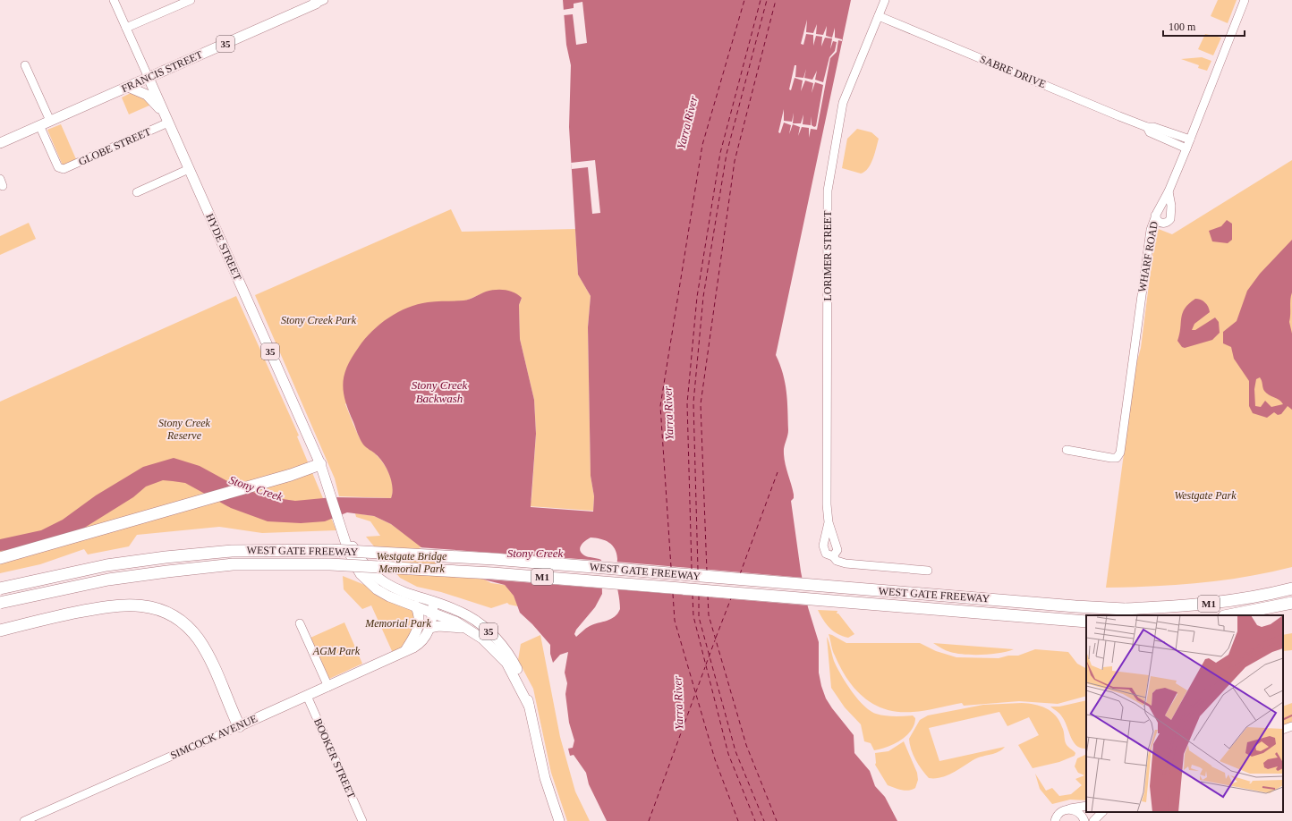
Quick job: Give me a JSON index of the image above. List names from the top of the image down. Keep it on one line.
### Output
{"streets":{"highway":["WEST GATE FREEWAY","M1"],"main road":["35","FRANCIS STREET","HYDE STREET","SIMCOCK AVENUE"],"street":["SABRE DRIVE","GLOBE STREET","LORIMER STREET","WHARF ROAD","BOOKER STREET"]},"crossings":[["35","HYDE STREET"],["35","SIMCOCK AVENUE"],["FRANCIS STREET","GLOBE STREET"],["FRANCIS STREET","HYDE STREET"],["SABRE DRIVE","LORIMER STREET"],["SABRE DRIVE","WHARF ROAD"],["GLOBE STREET","HYDE STREET"],["SIMCOCK AVENUE","BOOKER STREET"]],"water":["Yarra River","Stony Creek Backwash","Stony Creek"],"parks":["Stony Creek Park","Stony Creek Reserve","Westgate Park","Westgate Bridge Memorial Park","Memorial Park","AGM Park"],"scale_bar":"100 m"}
